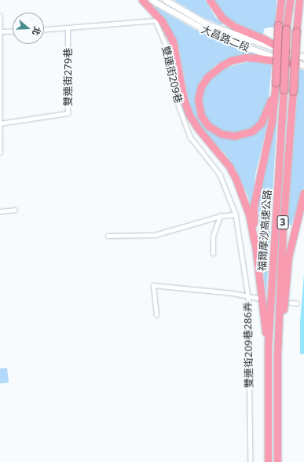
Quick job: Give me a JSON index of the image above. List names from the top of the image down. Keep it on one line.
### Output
{"streets":{"highway":["3","福爾摩沙高速公路"],"main road":["大昌路二段"],"street":["雙連街209巷","雙連街279巷","雙連街209巷286弄"]},"crossings":[["雙連街209巷","雙連街279巷"]],"north":"right"}
